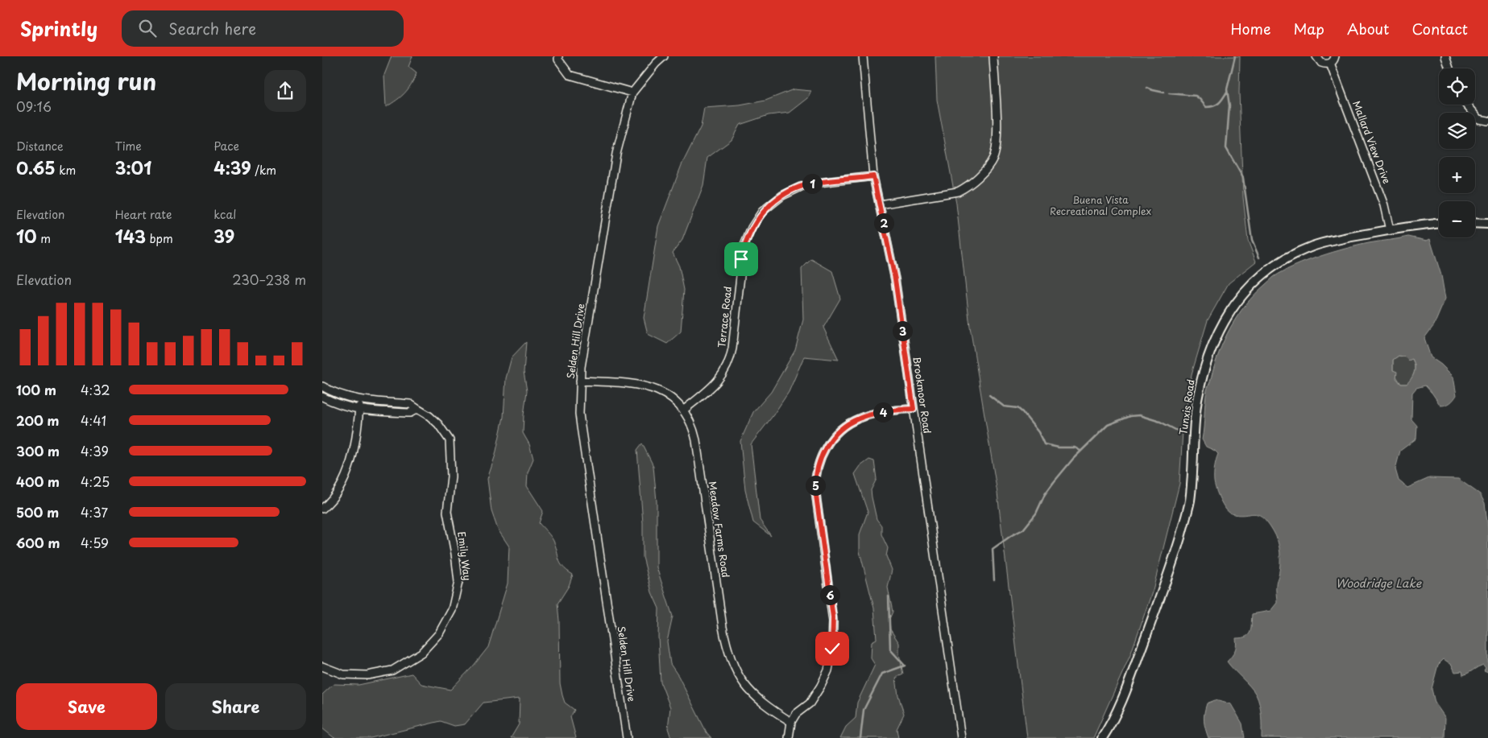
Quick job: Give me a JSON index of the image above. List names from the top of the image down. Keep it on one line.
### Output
{"streets":{"street":["Mallard View Drive","Terrace Road","Selden Hill Drive","Brookmoor Road","Tunxis Road","Meadow Farms Road","Emily Way"]},"crossings":[["Mallard View Drive","Tunxis Road"],["Terrace Road","Brookmoor Road"],["Terrace Road","Meadow Farms Road"],["Selden Hill Drive","Meadow Farms Road"]],"water":["Woodridge Lake"],"parks":["Buena Vista Recreational Complex"],"page":{"header":"Sprintly","search":"Search here","nav":["Home","Map","About","Contact"],"heading":["Morning run","09:16"],"map_buttons":["+","−"],"stats":[["Distance","0.65 km"],["Time","3:01"],["Pace","4:39 /km"],["Elevation","10 m"],["Heart rate","143 bpm"],["kcal","39"]],"pins":["1","2","3","4","5","6"],"chart":["Elevation","230–238 m"],"list":[{"name":"100 m","note":"4:32"},{"name":"200 m","note":"4:41"},{"name":"300 m","note":"4:39"},{"name":"400 m","note":"4:25"},{"name":"500 m","note":"4:37"},{"name":"600 m","note":"4:59"}],"buttons":["Save","Share"]}}
